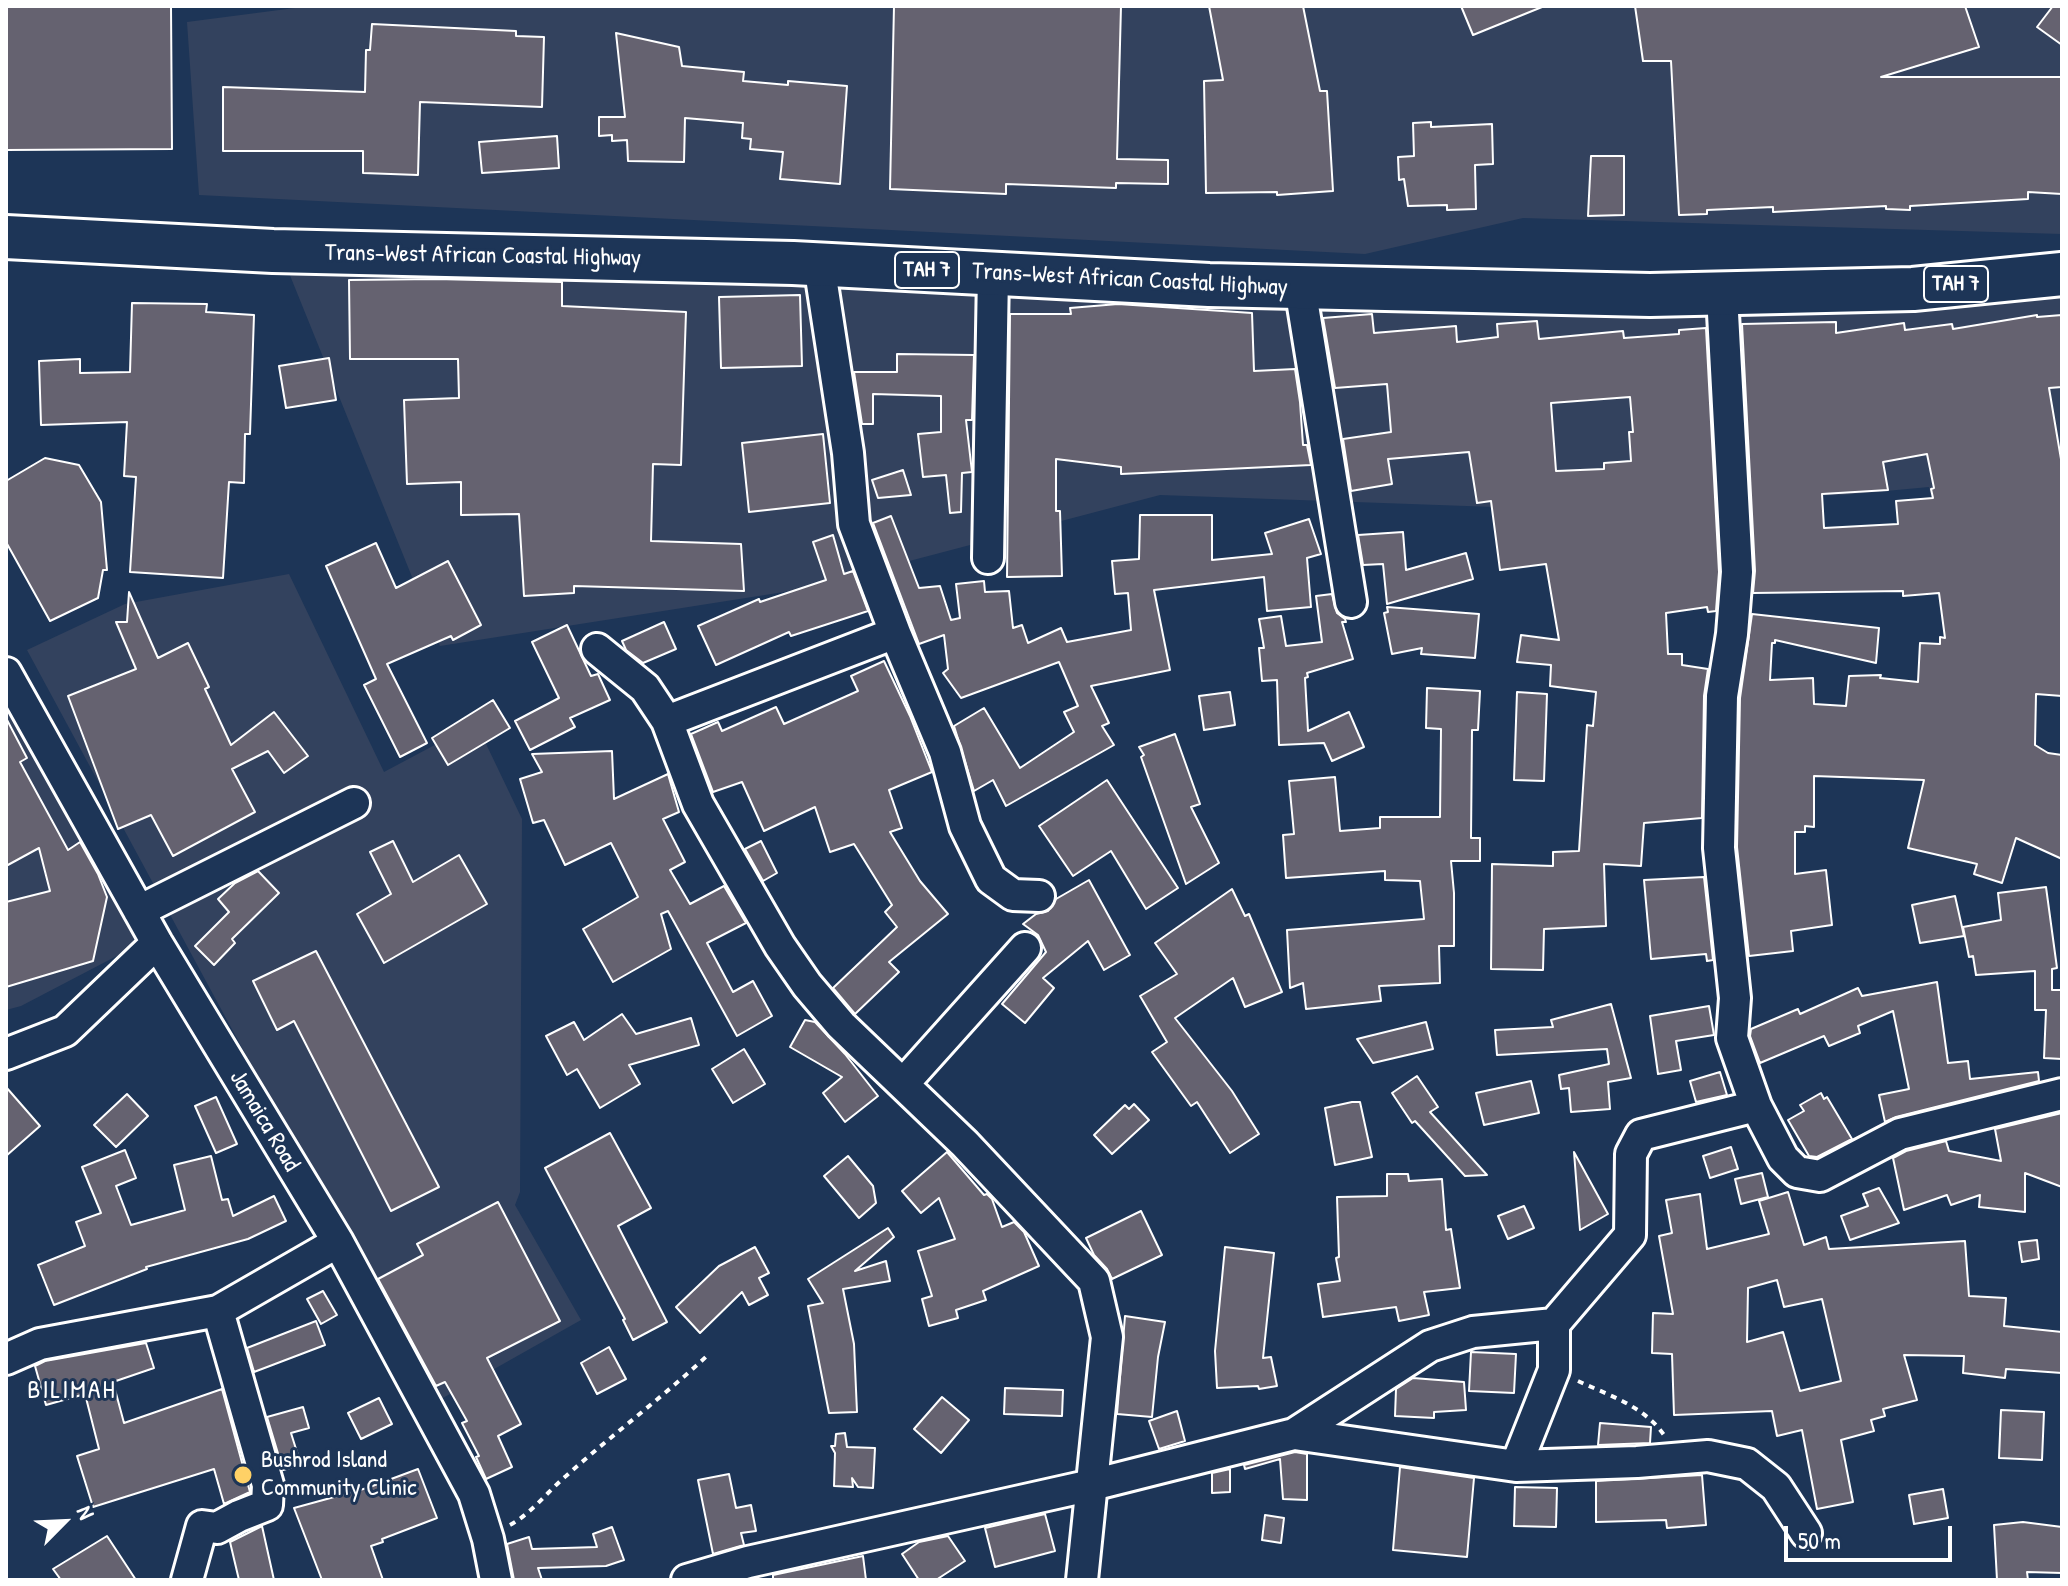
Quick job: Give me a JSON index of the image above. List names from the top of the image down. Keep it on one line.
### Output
{"streets":{"highway":["Trans-West African Coastal Highway","TAH 7"],"street":["Jamaica Road"]},"districts":["BILIMAH"],"places":["Bushrod Island Community Clinic"],"scale_bar":"50 m","north":"top right"}
